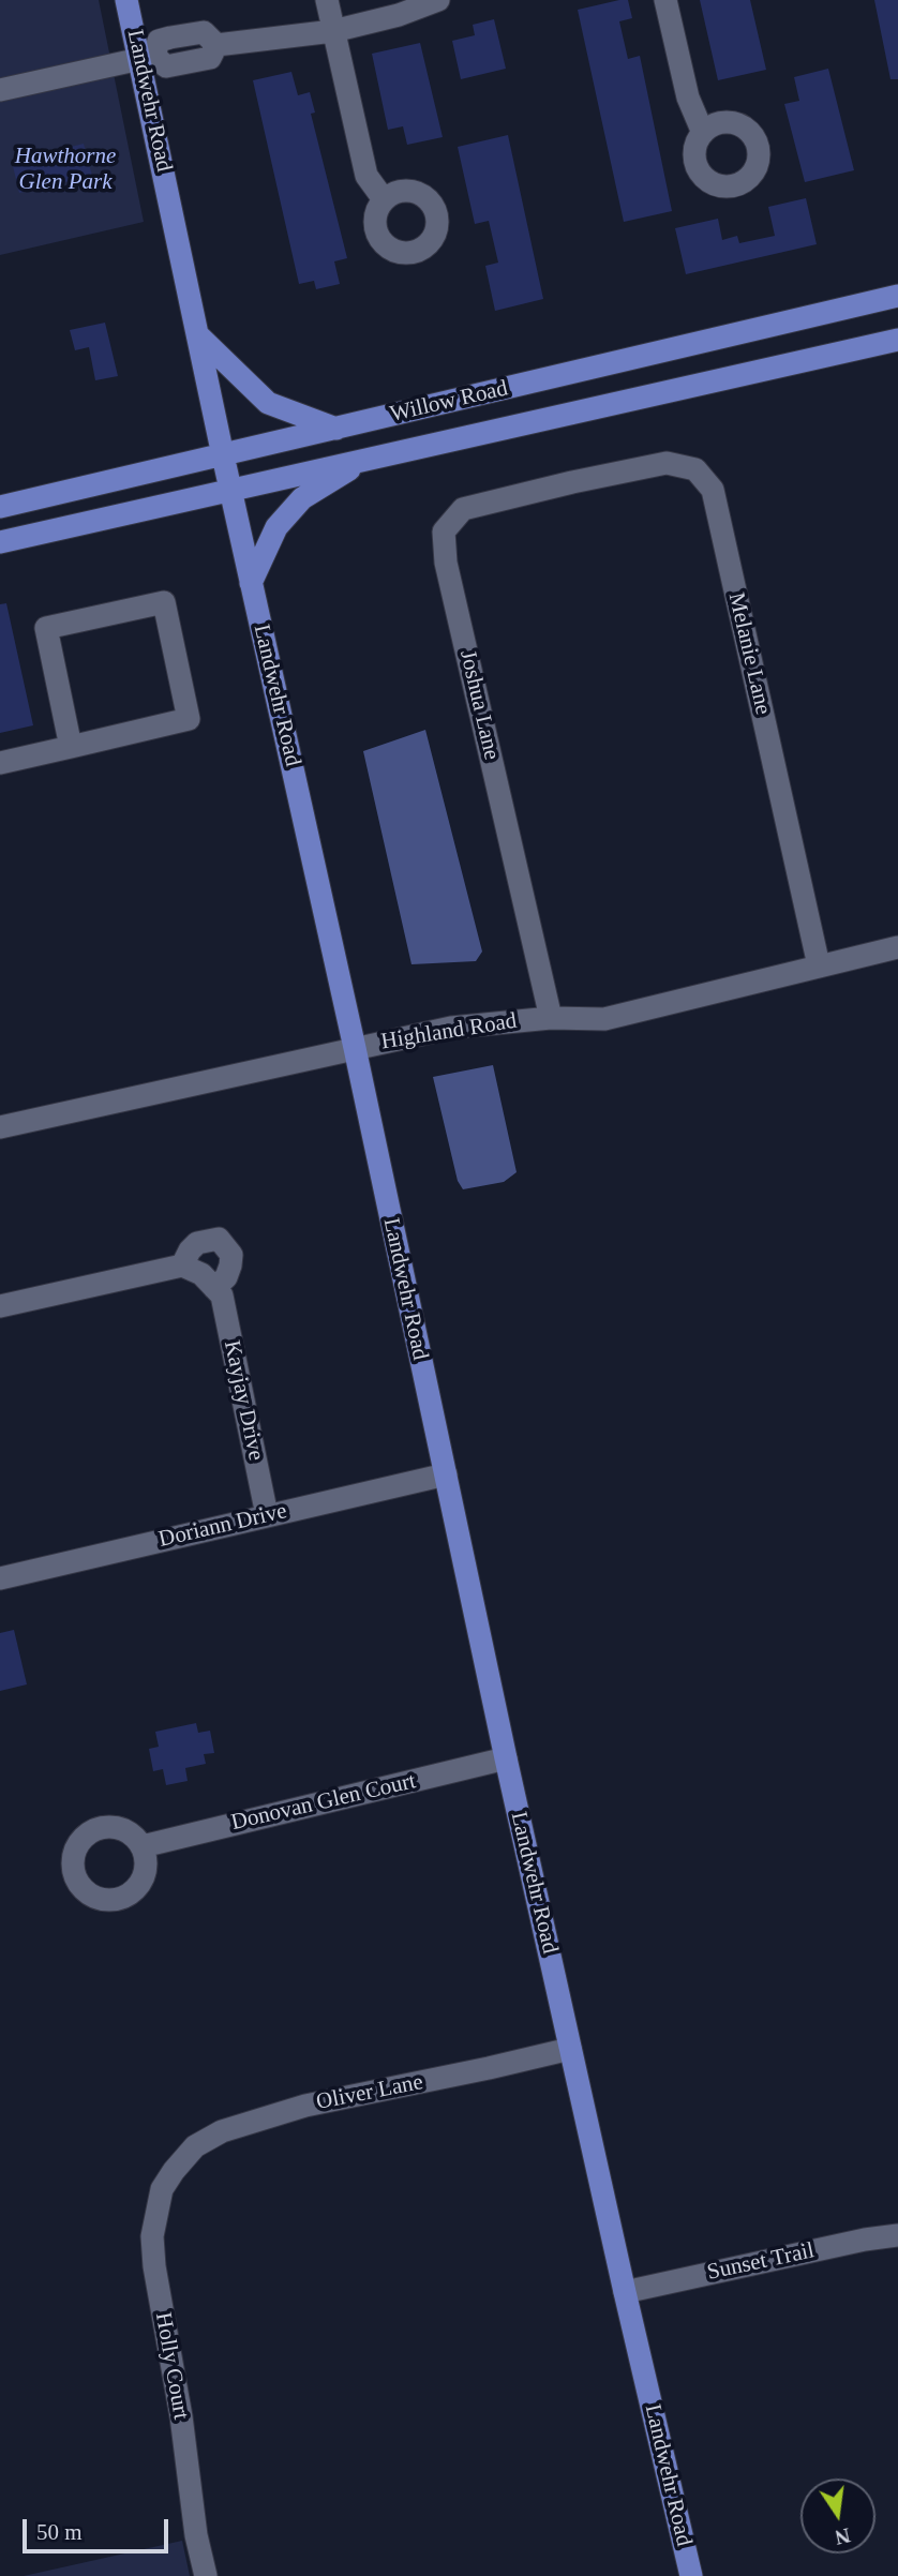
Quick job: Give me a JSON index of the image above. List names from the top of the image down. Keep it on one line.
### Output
{"streets":{"main road":["Landwehr Road","Willow Road"],"street":["Melanie Lane","Joshua Lane","Highland Road","Kayjay Drive","Doriann Drive","Donovan Glen Court","Oliver Lane","Sunset Trail","Holly Court"]},"crossings":[["Landwehr Road","Willow Road"],["Landwehr Road","Highland Road"],["Landwehr Road","Doriann Drive"],["Landwehr Road","Donovan Glen Court"],["Landwehr Road","Oliver Lane"],["Landwehr Road","Sunset Trail"],["Melanie Lane","Joshua Lane"],["Melanie Lane","Highland Road"],["Joshua Lane","Highland Road"],["Kayjay Drive","Doriann Drive"],["Oliver Lane","Holly Court"]],"parks":["Hawthorne Glen Park"],"scale_bar":"50 m","north":"bottom"}
